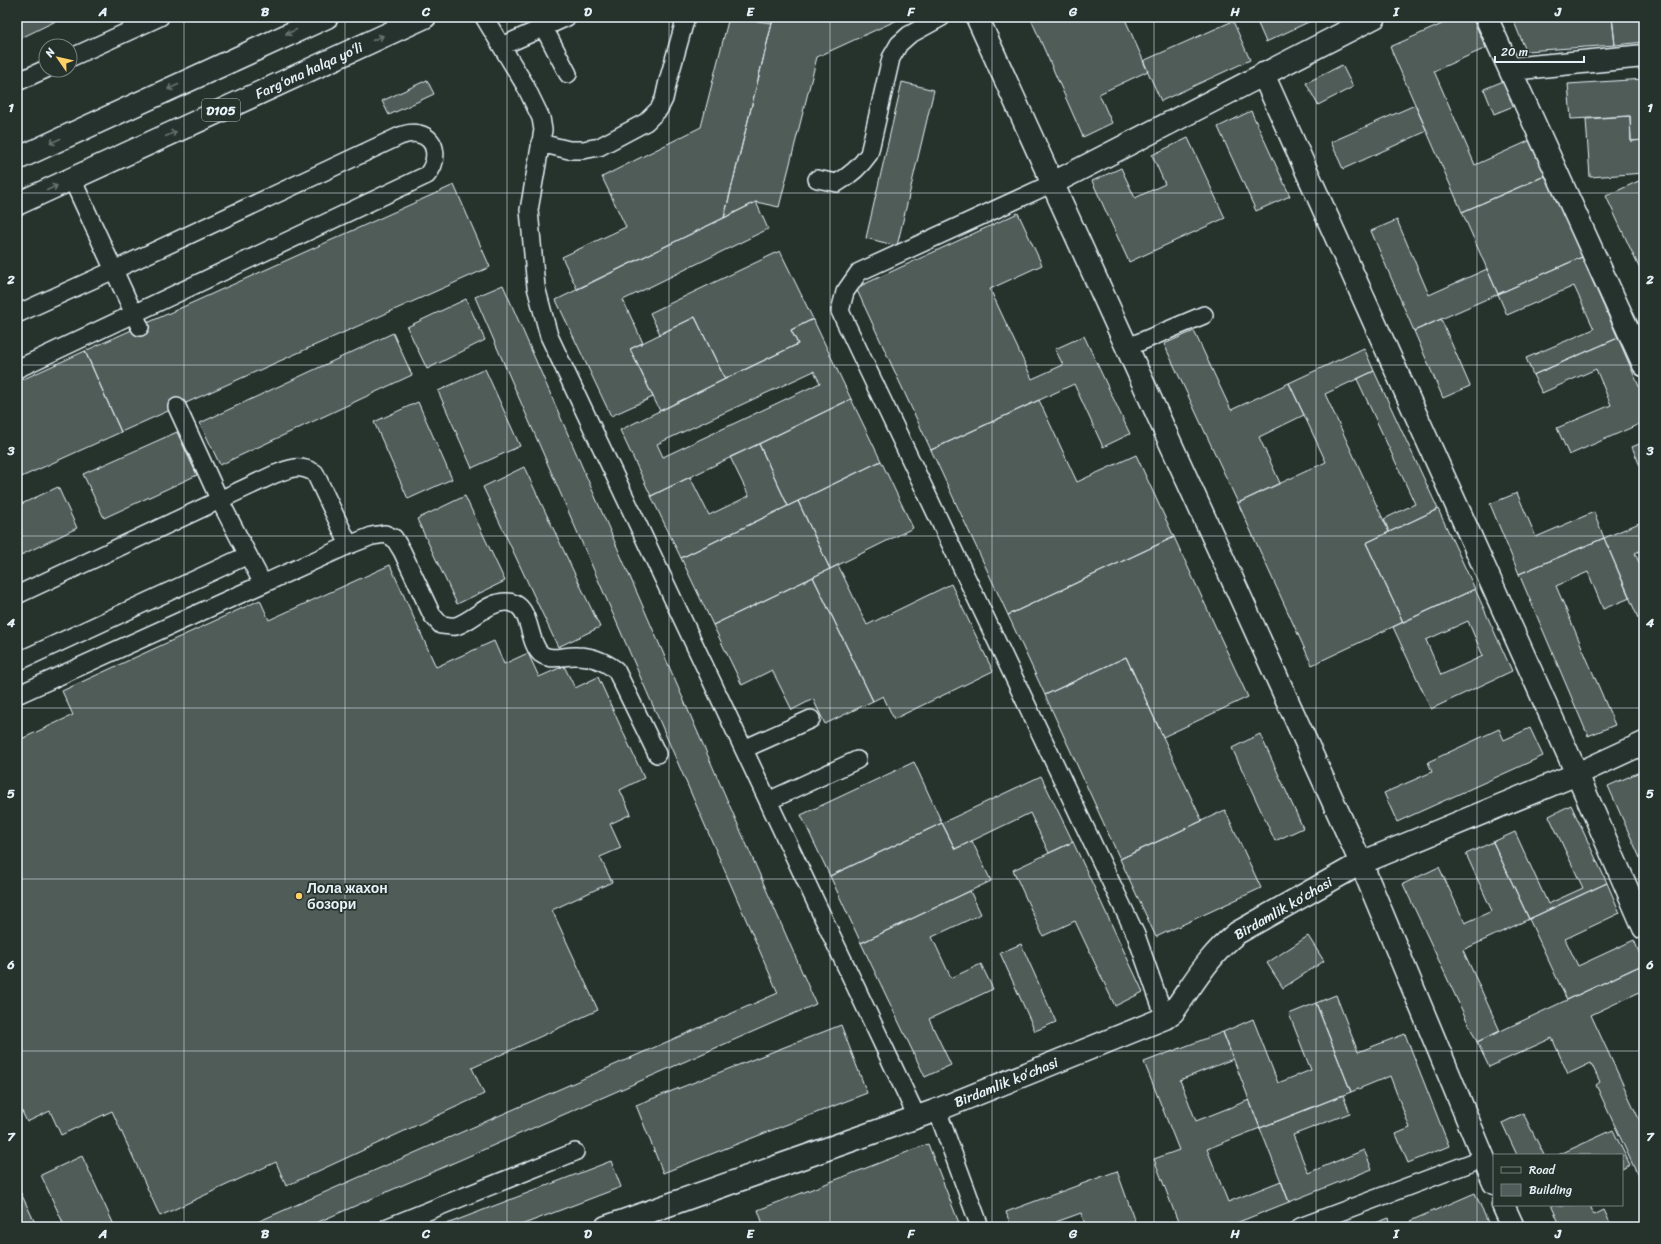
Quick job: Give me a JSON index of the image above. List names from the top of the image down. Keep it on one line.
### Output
{"streets":{"main road":["Farg‘ona halqa yo‘li","D105","Birdamlik koʻchasi"]},"places":["Лола жахон бозори"],"legend":["Road","Building"],"scale_bar":"20 m","north":"top left","grid":{"columns":["A","B","C","D","E","F","G","H","I","J"],"rows":["1","2","3","4","5","6","7"]}}
